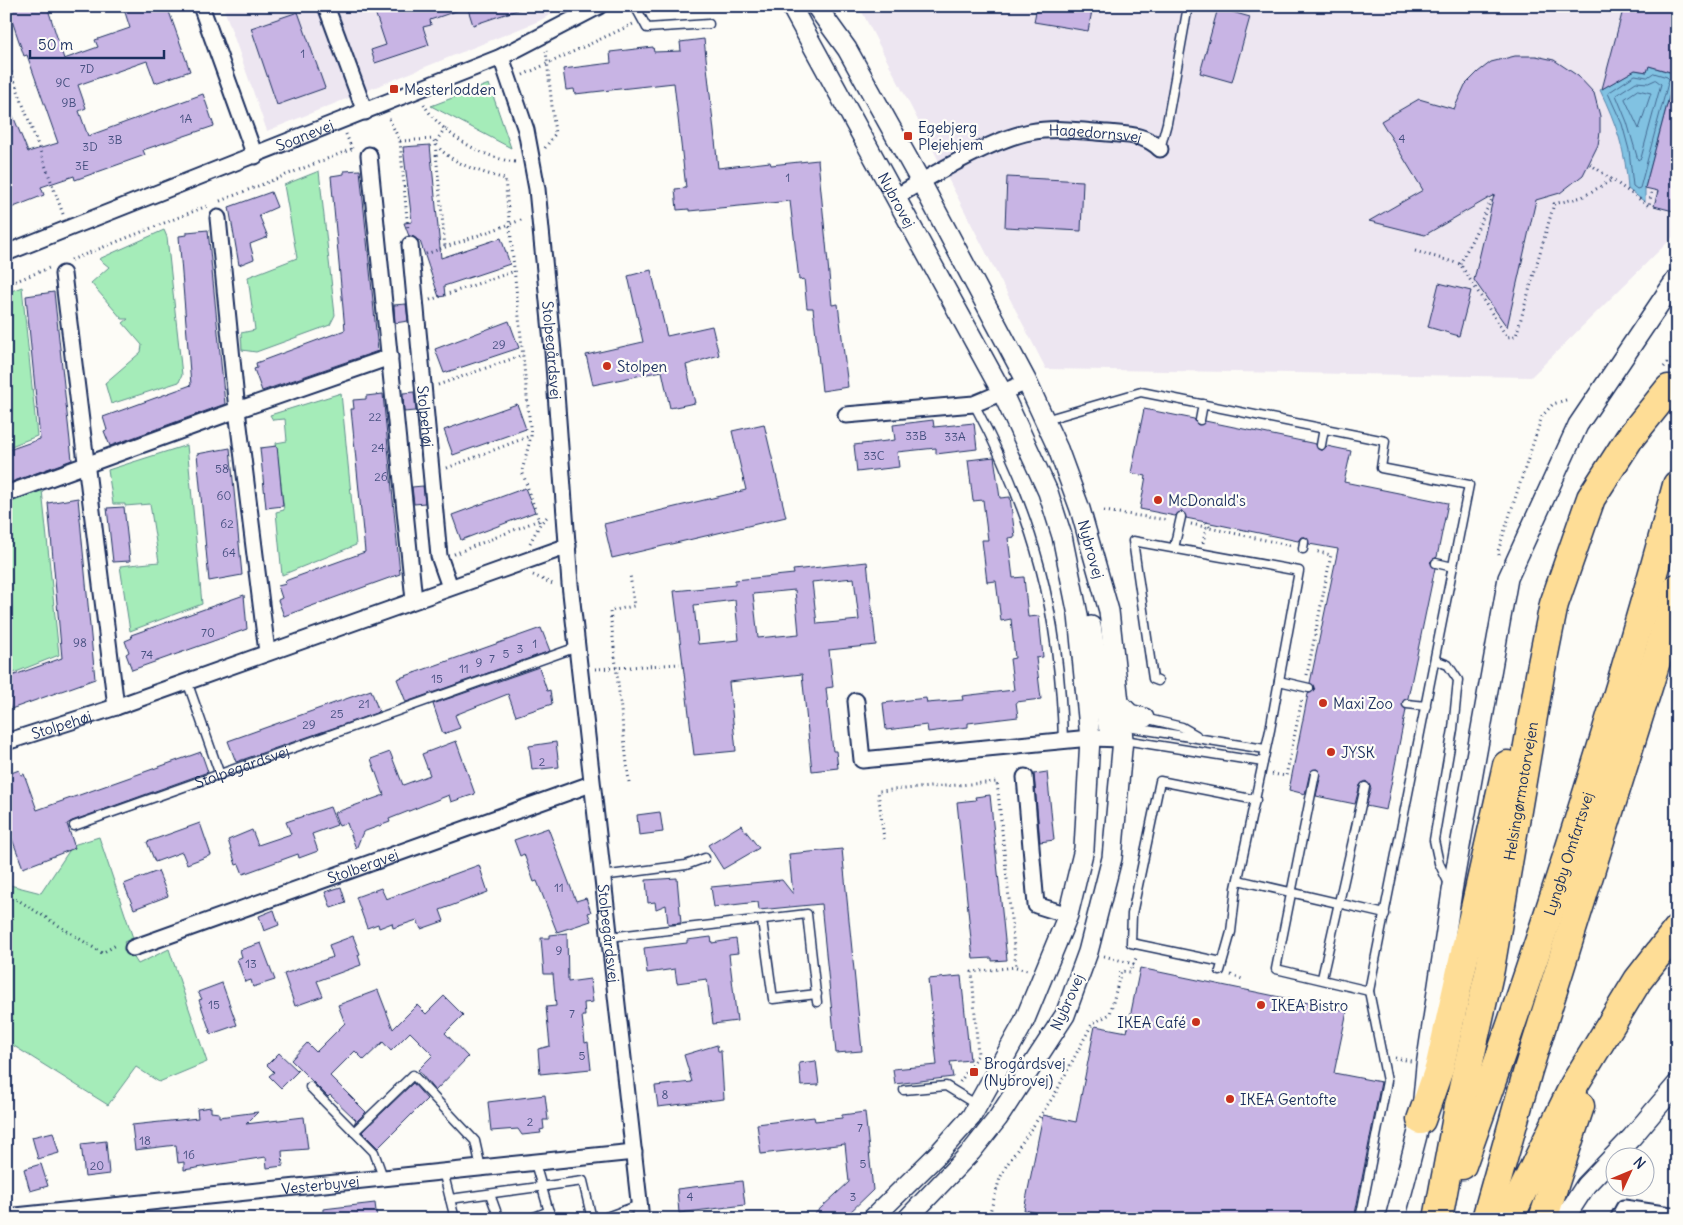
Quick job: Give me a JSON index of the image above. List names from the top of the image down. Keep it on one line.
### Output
{"streets":{"highway":["Helsingørmotorvejen","Lyngby Omfartsvej"],"street":["Sognevej","Hagedornsvej","Nybrovej","Stolpegårdsvej","Stolpehøj","Stolbergvej","Vesterbyvej"]},"crossings":[["Sognevej","Stolpegårdsvej"],["Hagedornsvej","Nybrovej"],["Stolpegårdsvej","Stolpehøj"],["Stolpegårdsvej","Stolbergvej"],["Stolpegårdsvej","Vesterbyvej"]],"places":{"transit":["Mesterlodden","Egebjerg Plejehjem","Brogårdsvej (Nybrovej)"],"other":["Stolpen","McDonald's","Maxi Zoo","JYSK","IKEA Bistro","IKEA Café","IKEA Gentofte"]},"house_numbers":["1","7D","9C","9B","1A","4","3B","3D","3E","1","29","22","33B","33A","24","33C","58","26","60","62","64","70","98","1","3","5","74","7","9","11","15","21","25","29","2","11","9","13","15","7","5","8","2","7","18","16","5","20","4","3"],"scale_bar":"50 m","north":"top right"}
